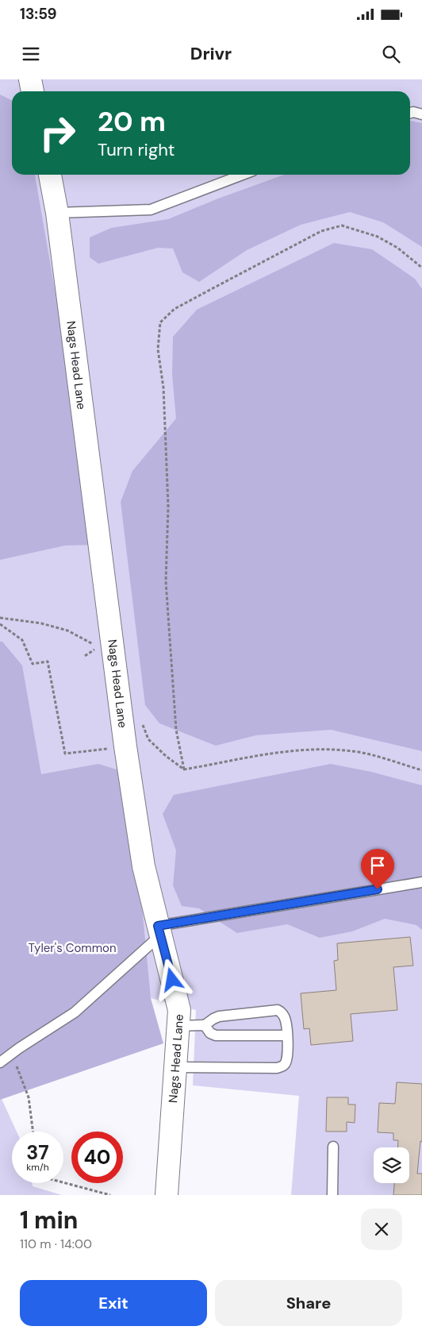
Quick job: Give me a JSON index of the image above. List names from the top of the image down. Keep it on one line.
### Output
{"streets":{"street":["Nags Head Lane"]},"parks":["Tyler's Common"],"page":{"status":"13:59","header":"Drivr","turn":["20 m","Turn right"],"speed":"37 km/h","limit":"40","heading":["1 min","110 m · 14:00"],"buttons":["Exit","Share"]}}
